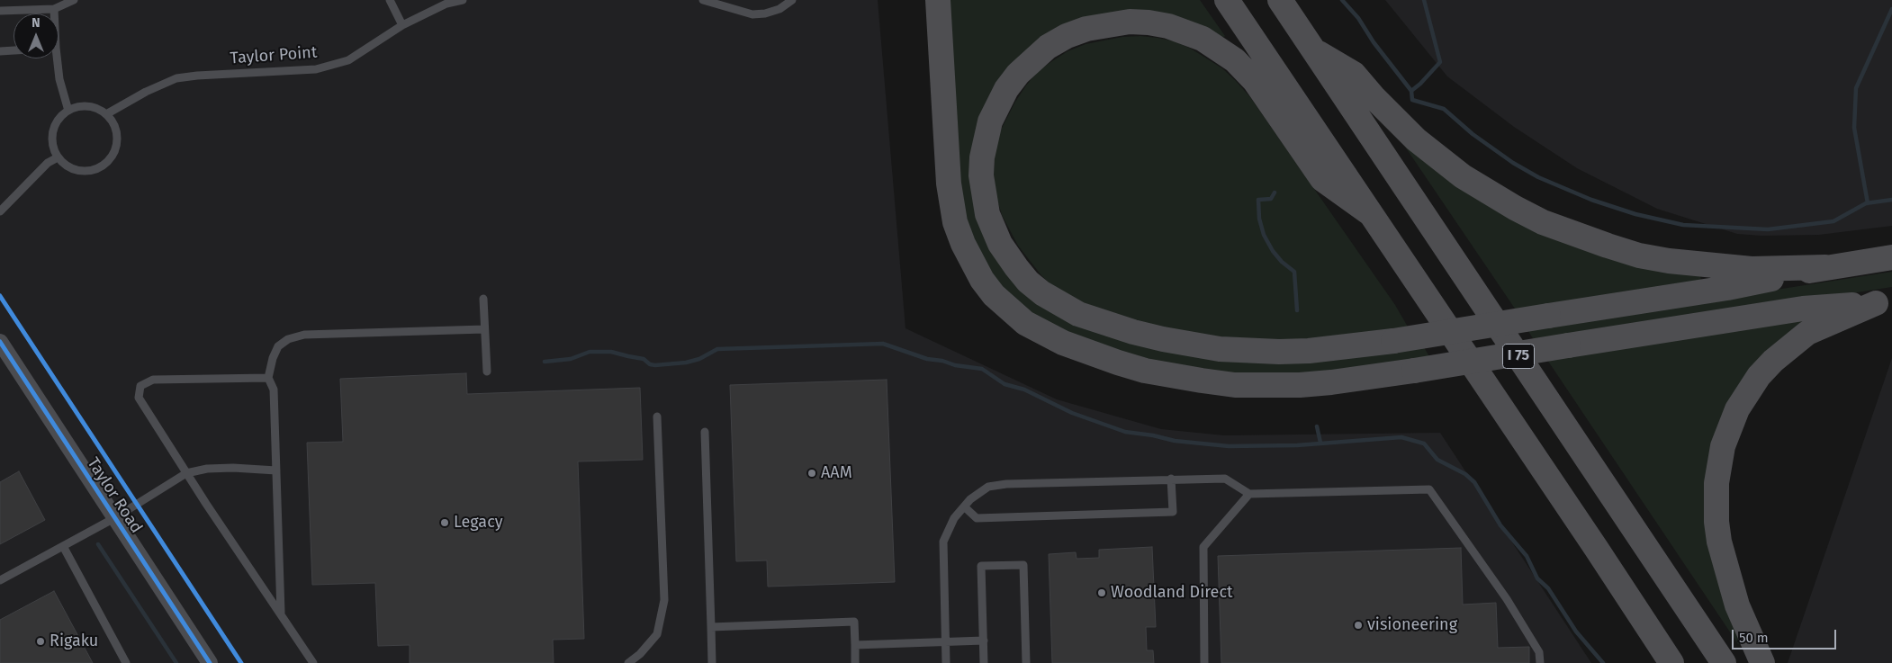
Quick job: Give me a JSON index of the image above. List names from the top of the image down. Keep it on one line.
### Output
{"streets":{"highway":["I 75"],"street":["Taylor Road"],"lane":["Taylor Point"]},"places":["AAM","Legacy","Woodland Direct","visioneering","Rigaku"],"scale_bar":"50 m","north":"top"}
